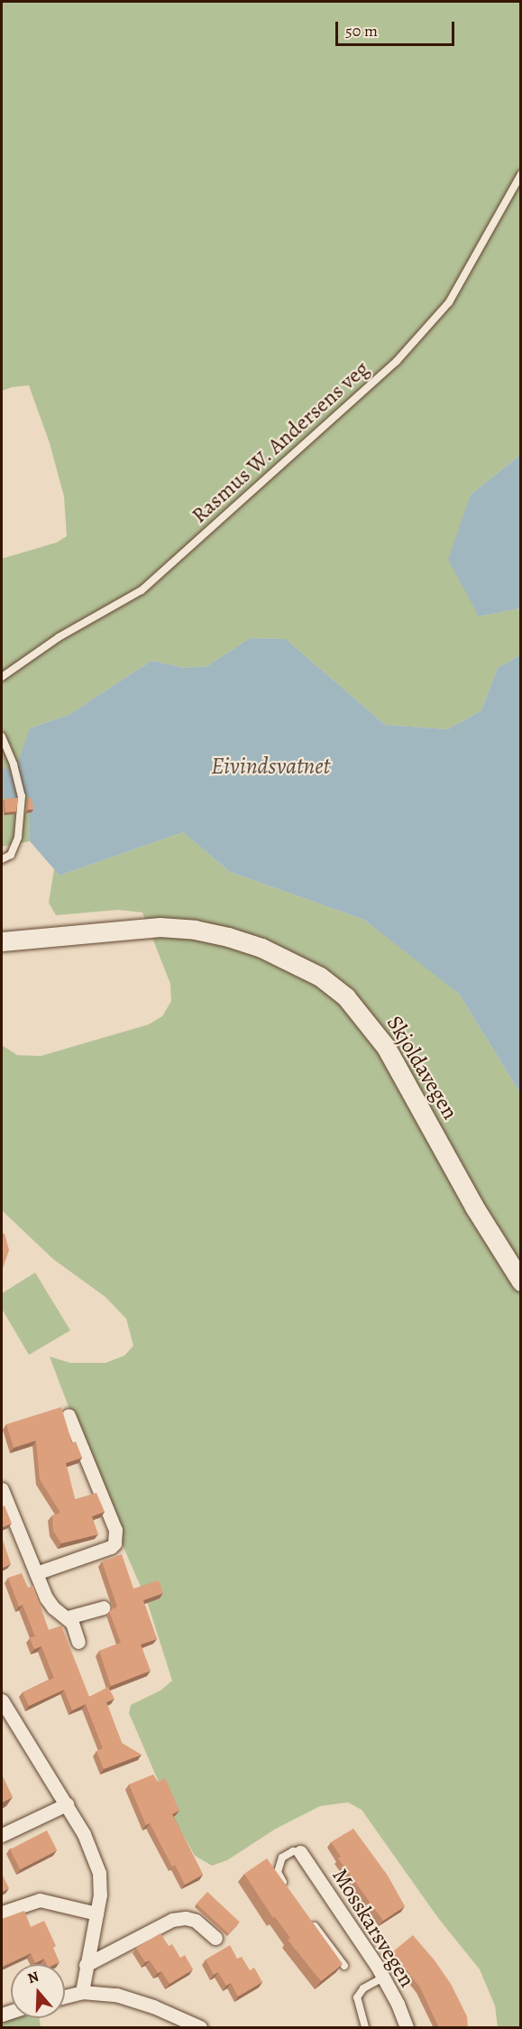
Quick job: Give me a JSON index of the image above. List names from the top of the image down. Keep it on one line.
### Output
{"streets":{"main road":["Skjoldavegen"],"street":["Mosskarsvegen"],"lane":["Rasmus W. Andersens veg"]},"water":["Eivindsvatnet"],"scale_bar":"50 m","north":"top"}
